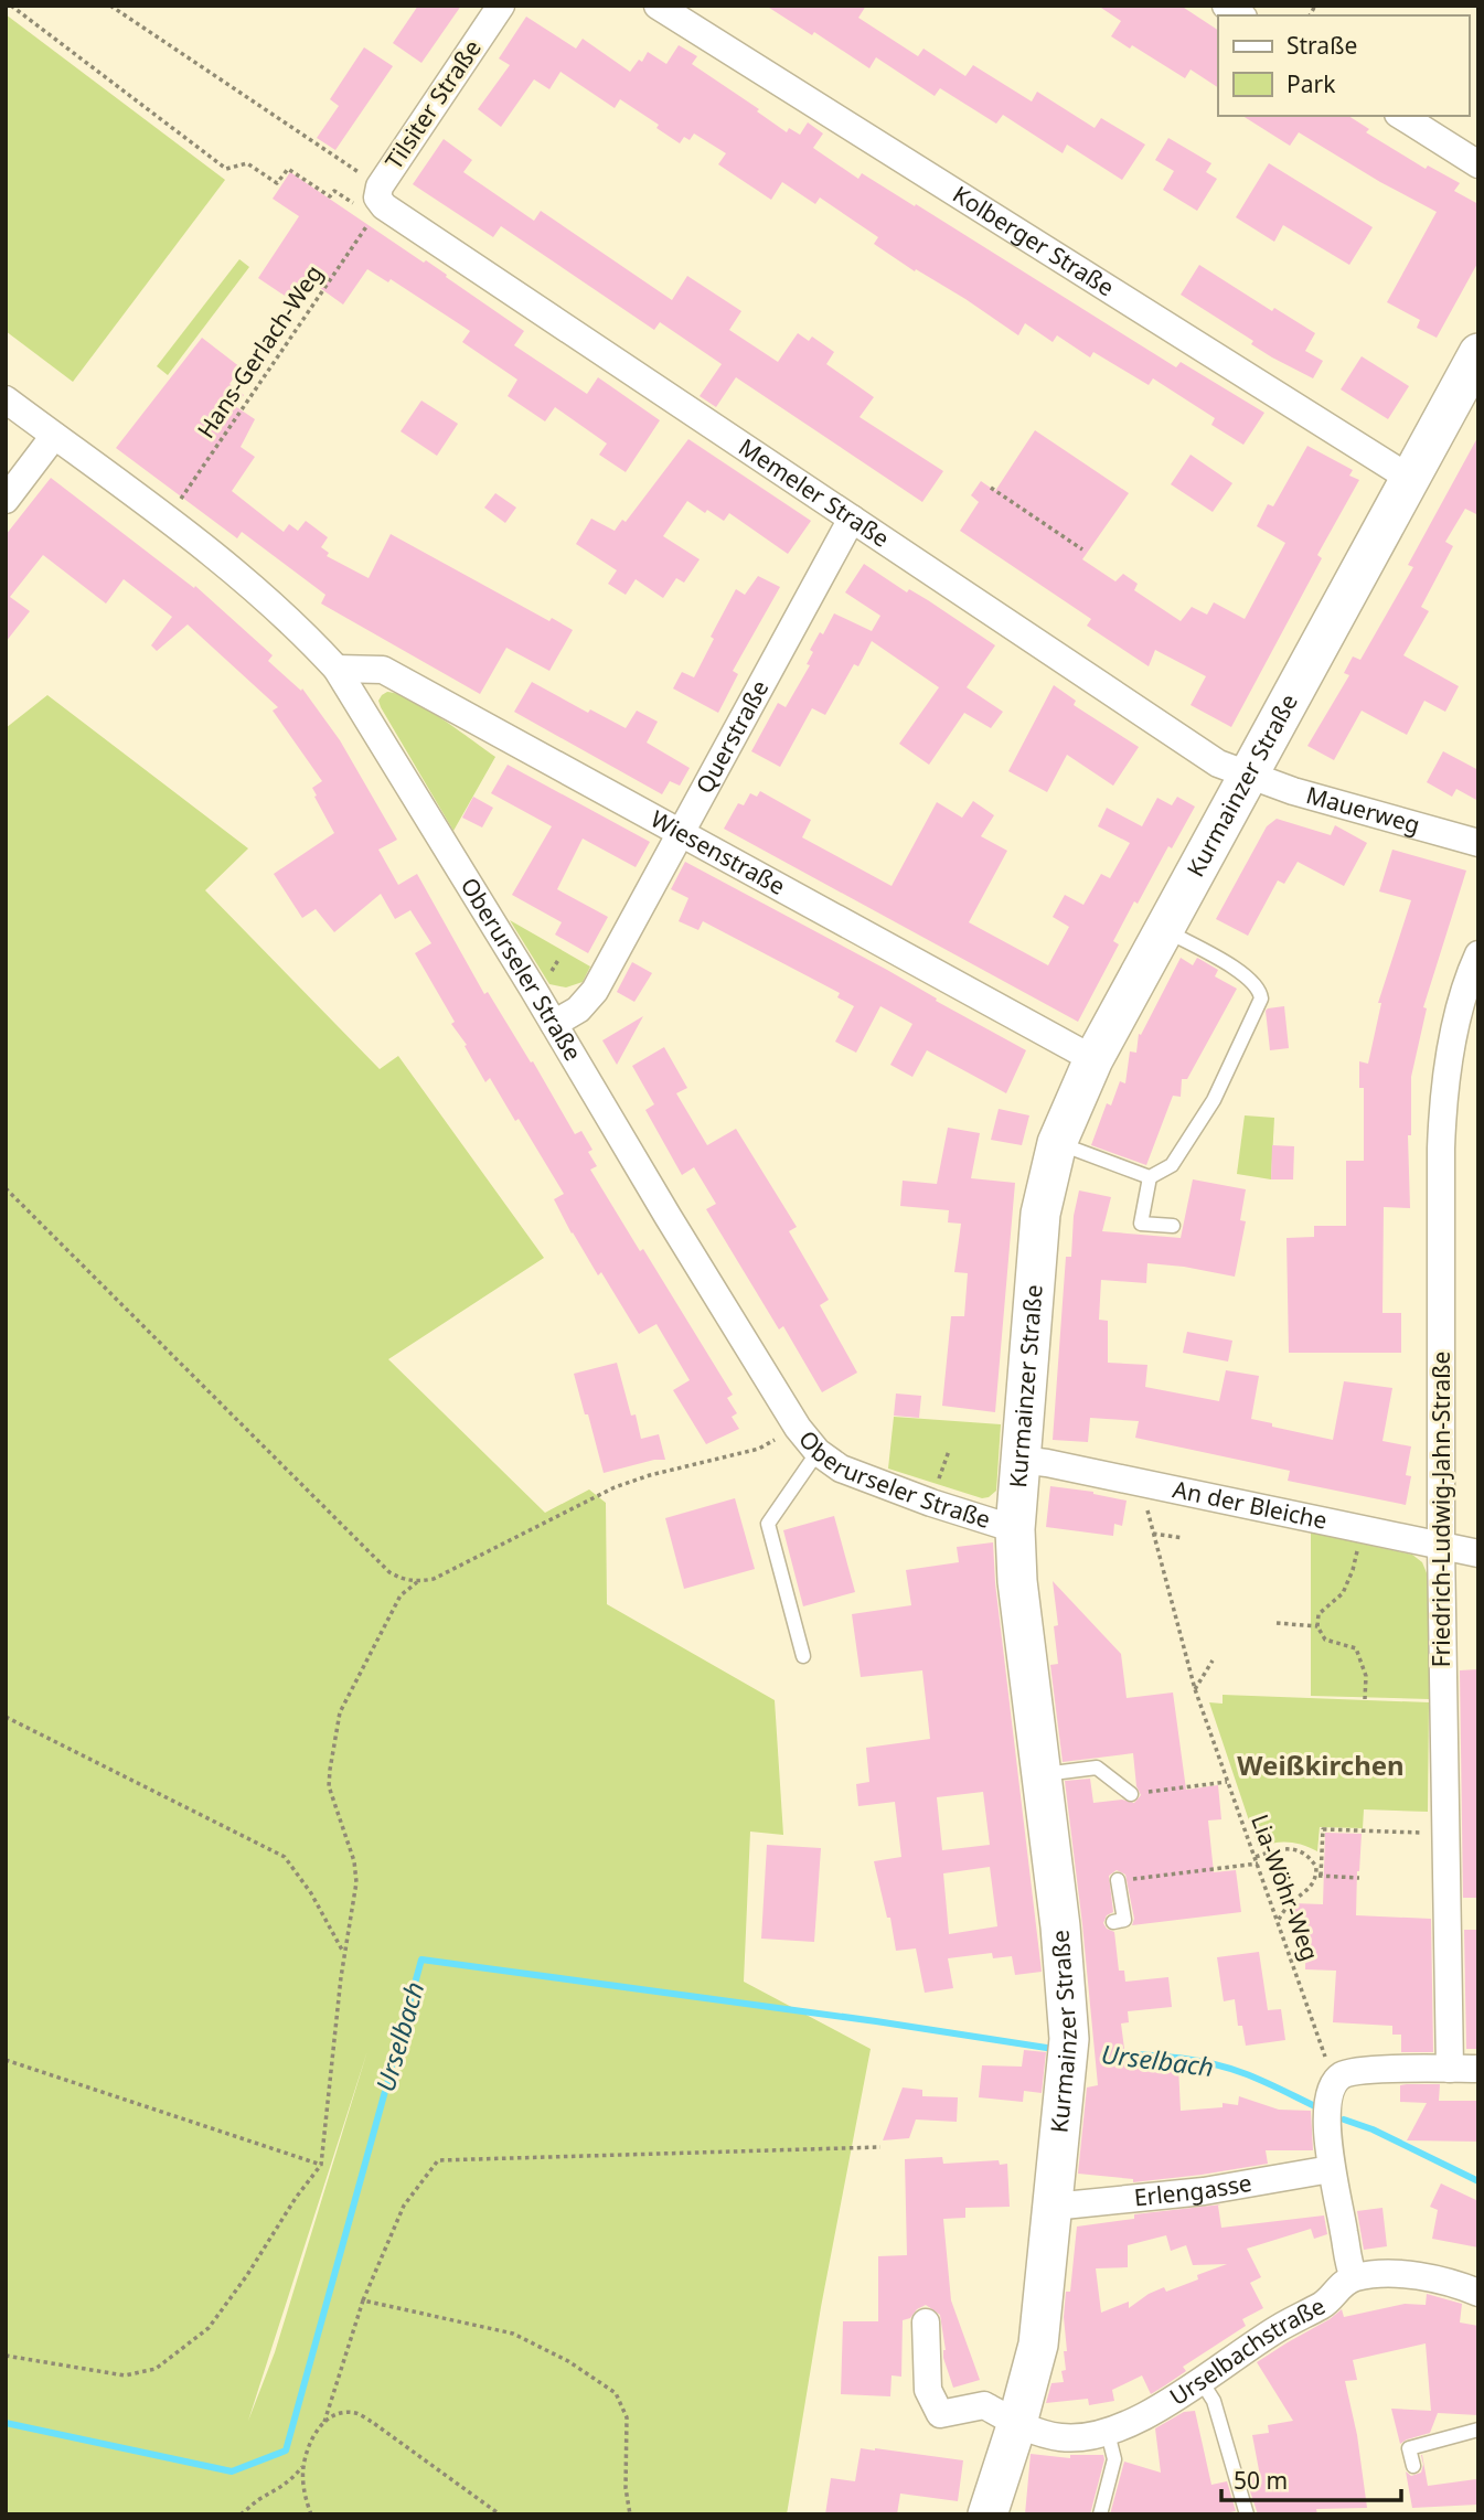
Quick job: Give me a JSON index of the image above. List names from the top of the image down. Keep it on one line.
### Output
{"streets":{"main road":["Kurmainzer Straße"],"street":["Tilsiter Straße","Kolberger Straße","Memeler Straße","Querstraße","Mauerweg","Wiesenstraße","Oberurseler Straße","An der Bleiche","Friedrich-Ludwig-Jahn-Straße","Erlengasse","Urselbachstraße"],"path":["Hans-Gerlach-Weg","Lia-Wöhr-Weg"]},"crossings":[["Tilsiter Straße","Hans-Gerlach-Weg"],["Tilsiter Straße","Memeler Straße"],["Kolberger Straße","Kurmainzer Straße"],["Hans-Gerlach-Weg","Memeler Straße"],["Hans-Gerlach-Weg","Oberurseler Straße"],["Memeler Straße","Querstraße"],["Memeler Straße","Kurmainzer Straße"],["Memeler Straße","Mauerweg"],["Querstraße","Wiesenstraße"],["Querstraße","Oberurseler Straße"],["Kurmainzer Straße","Mauerweg"],["Kurmainzer Straße","Wiesenstraße"],["Kurmainzer Straße","Oberurseler Straße"],["Kurmainzer Straße","An der Bleiche"],["Kurmainzer Straße","Erlengasse"],["Kurmainzer Straße","Urselbachstraße"],["Wiesenstraße","Oberurseler Straße"],["An der Bleiche","Friedrich-Ludwig-Jahn-Straße"],["An der Bleiche","Lia-Wöhr-Weg"]],"districts":["Weißkirchen"],"water":["Urselbach"],"legend":["Straße","Park"],"scale_bar":"50 m"}
